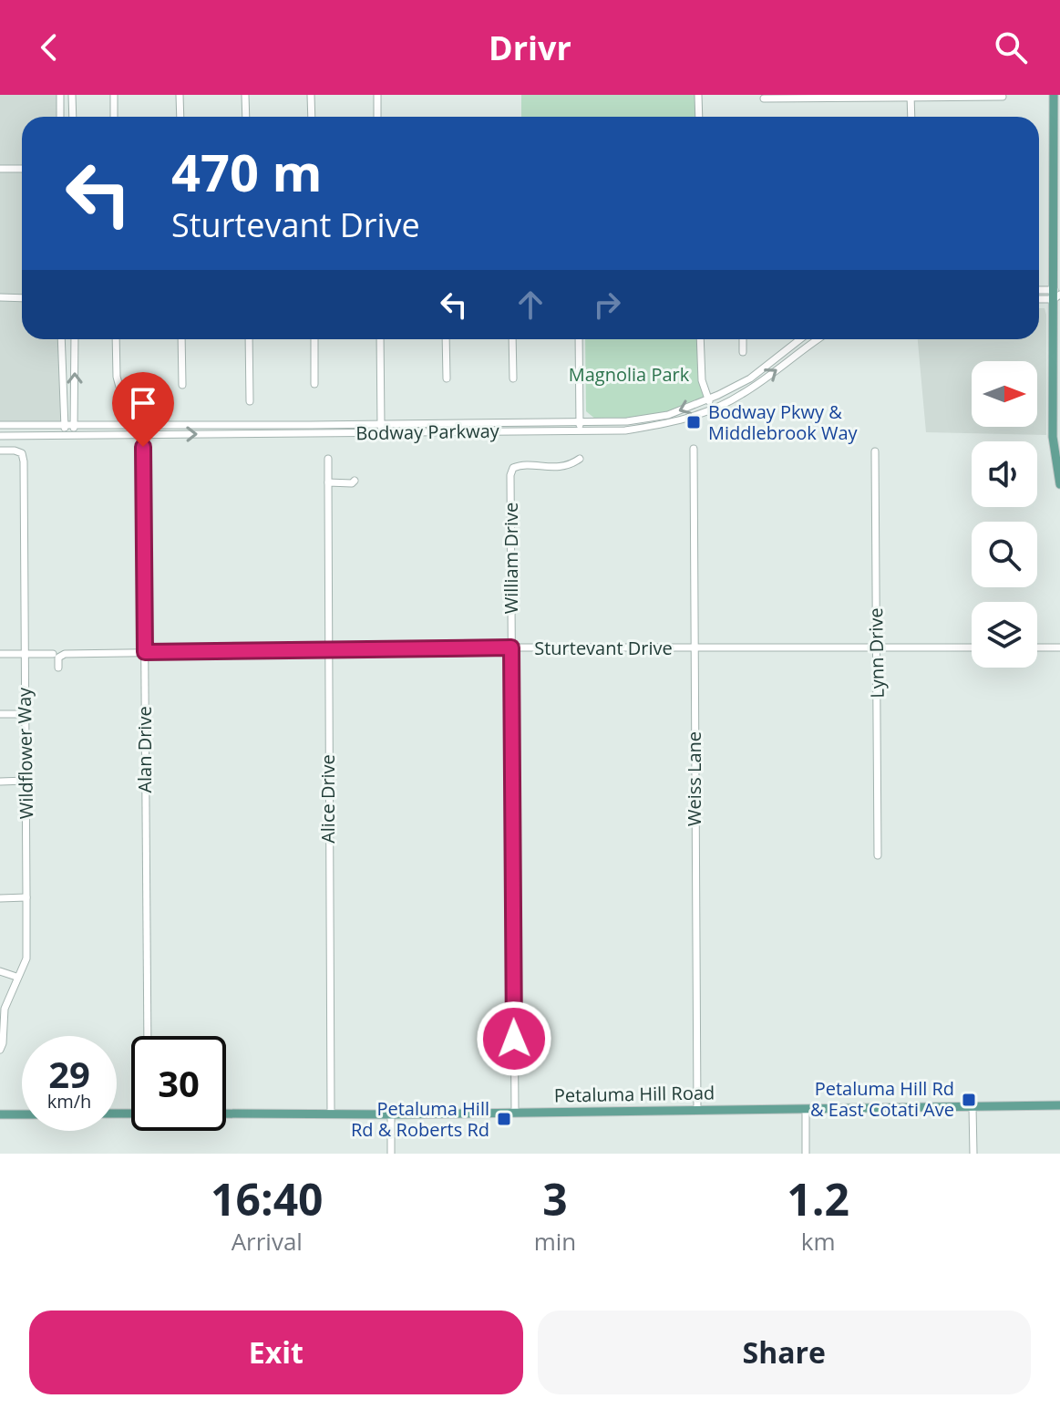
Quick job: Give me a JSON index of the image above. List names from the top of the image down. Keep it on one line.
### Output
{"streets":{"main road":["Petaluma Hill Road"],"street":["Bodway Parkway","William Drive","Sturtevant Drive","Lynn Drive","Alan Drive","Wildflower Way","Weiss Lane","Alice Drive"]},"crossings":[["William Drive","Sturtevant Drive"],["William Drive","Petaluma Hill Road"],["Sturtevant Drive","Lynn Drive"],["Sturtevant Drive","Alan Drive"],["Sturtevant Drive","Weiss Lane"],["Sturtevant Drive","Alice Drive"],["Weiss Lane","Petaluma Hill Road"],["Alice Drive","Petaluma Hill Road"]],"parks":["Magnolia Park"],"places":{"transit":["Bodway Pkwy & Middlebrook Way","Petaluma Hill Rd & East Cotati Ave","Petaluma Hill Rd & Roberts Rd"]},"north":"right","page":{"header":"Drivr","turn":["470 m","Sturtevant Drive"],"speed":"29 km/h","limit":"30","eta":["16:40","Arrival","3","min","1.2","km"],"buttons":["Exit","Share"]}}
